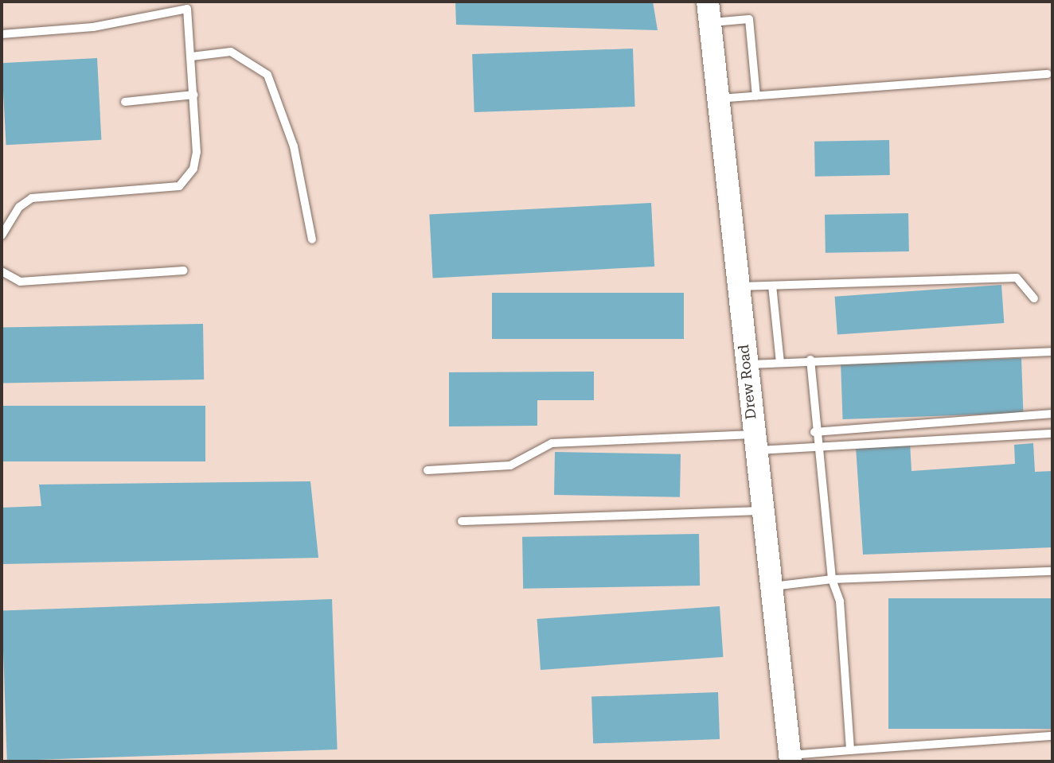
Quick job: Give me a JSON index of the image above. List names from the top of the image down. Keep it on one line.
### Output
{"streets":{"street":["Drew Road"]}}
